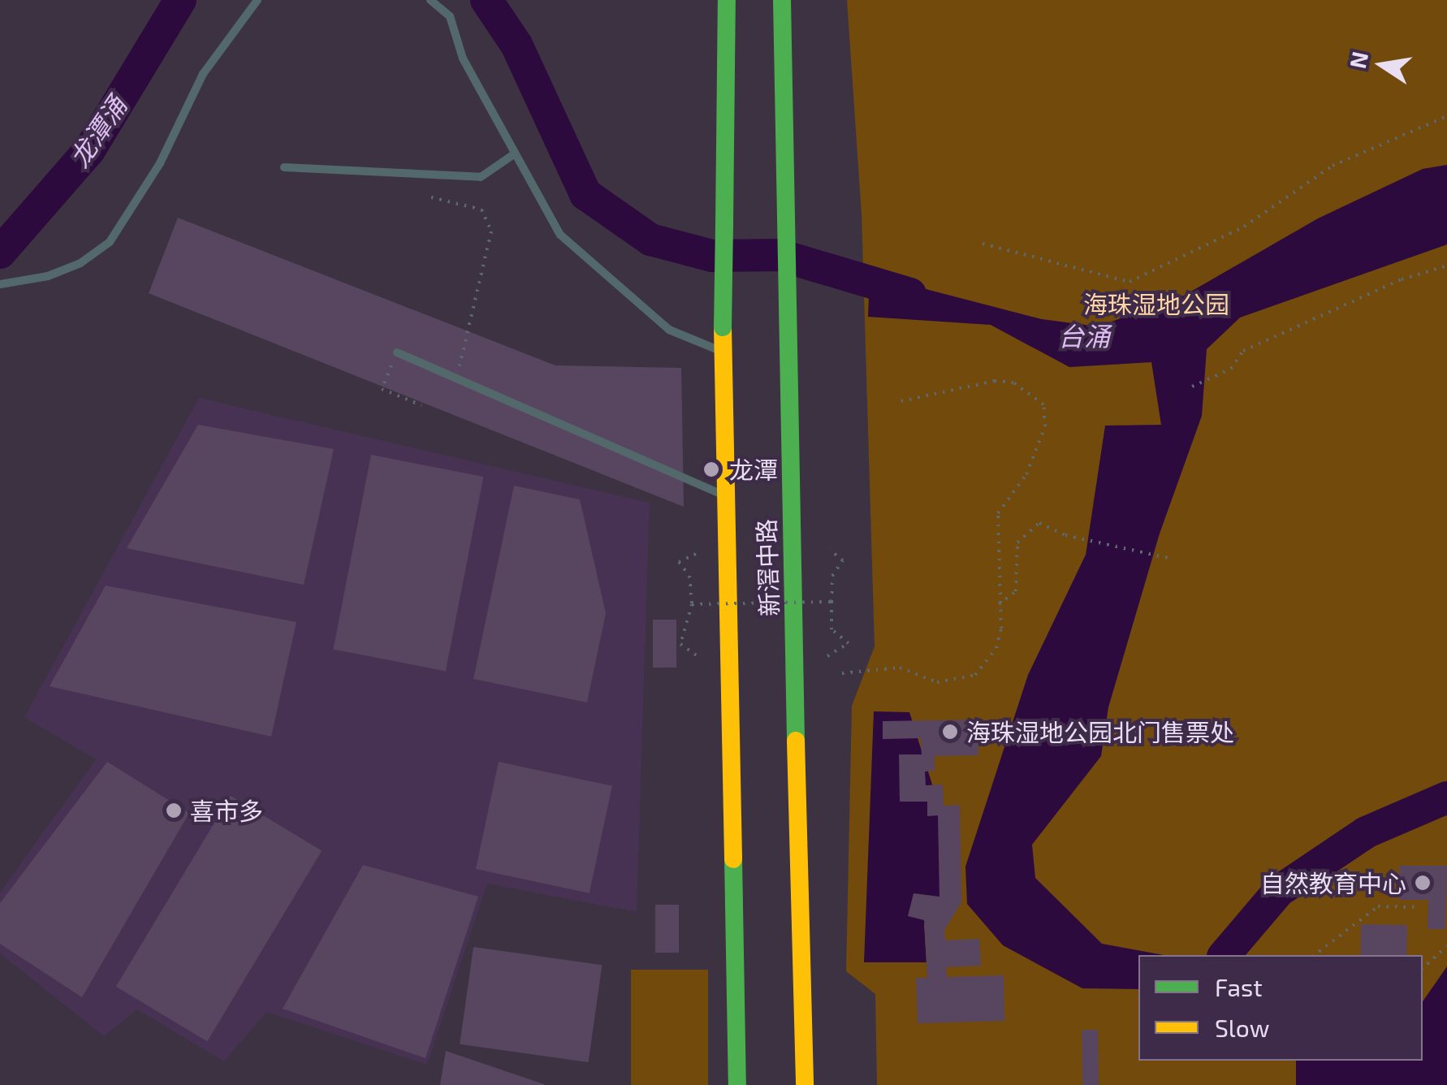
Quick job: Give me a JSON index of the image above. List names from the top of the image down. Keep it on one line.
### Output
{"streets":{"highway":["新滘中路"]},"water":["龙潭涌","台涌"],"parks":["海珠湿地公园"],"places":["龙潭","海珠湿地公园北门售票处","喜市多","自然教育中心"],"legend":["Fast","Slow"],"north":"left"}
